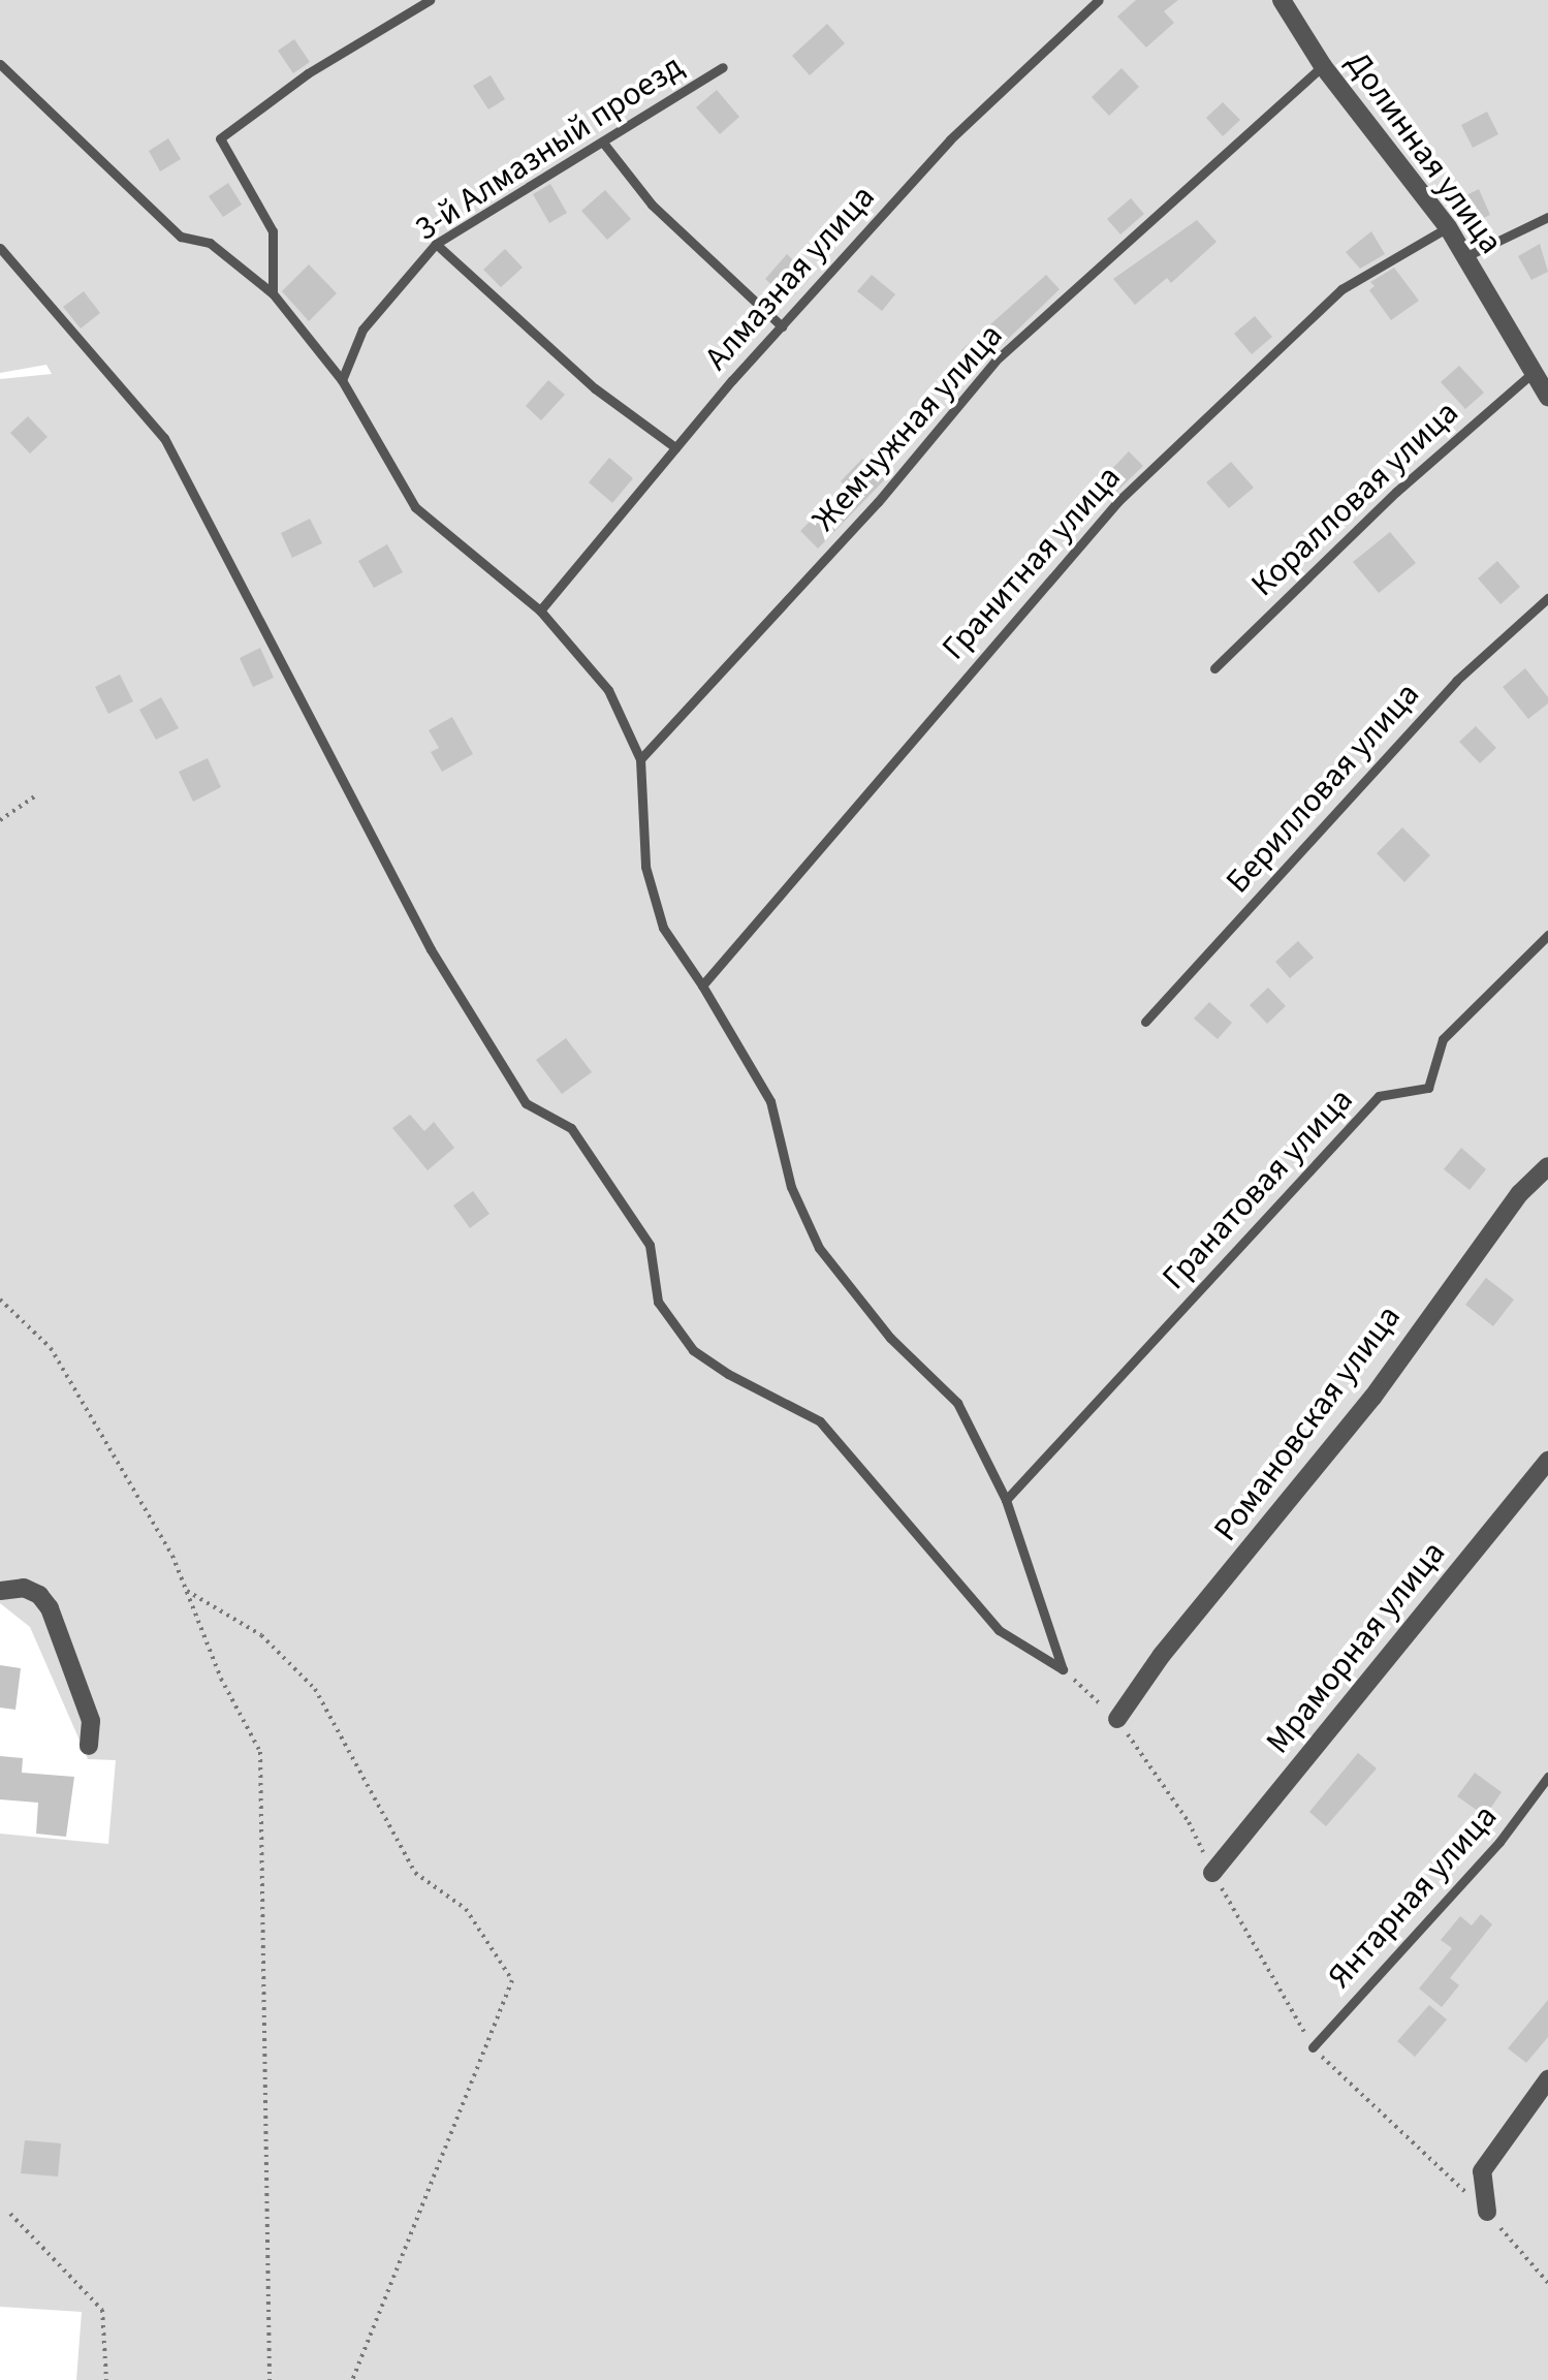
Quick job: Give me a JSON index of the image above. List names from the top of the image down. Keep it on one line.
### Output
{"streets":{"street":["Долинная улица","Романовская улица","Мраморная улица"],"lane":["3-й Алмазный проезд","Алмазная улица","Жемчужная улица","Коралловая улица","Гранитная улица","Берилловая улица","Гранатовая улица","Янтарная улица"]},"crossings":[["Долинная улица","Жемчужная улица"],["Долинная улица","Коралловая улица"],["Долинная улица","Гранитная улица"]]}
